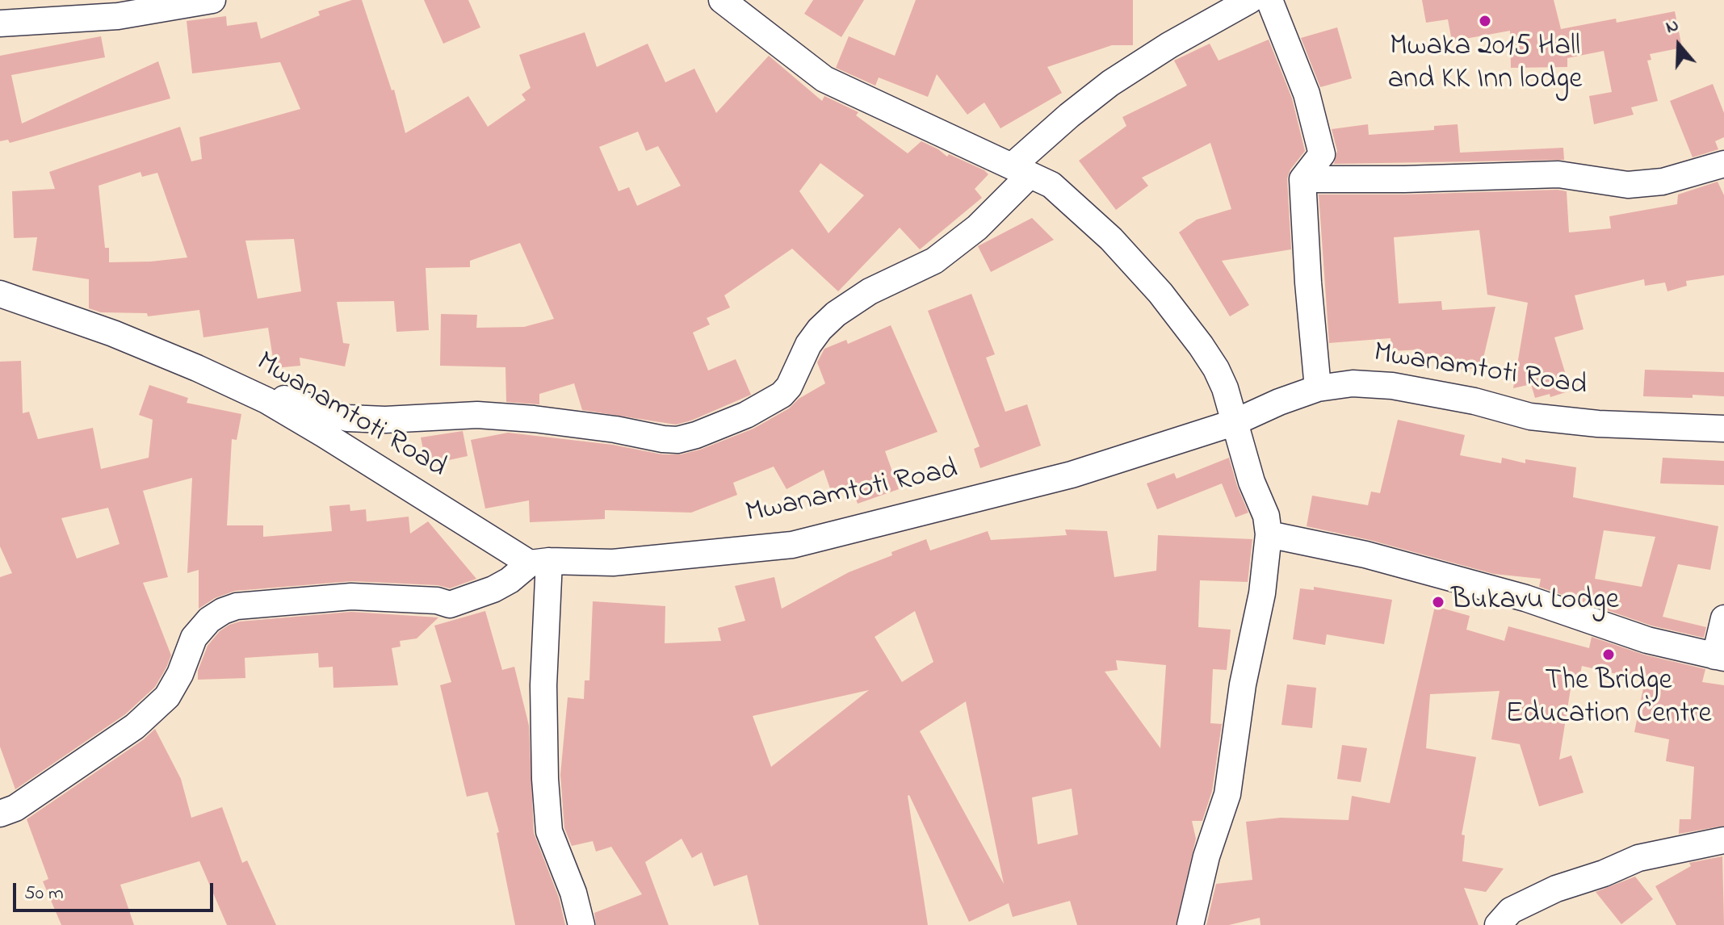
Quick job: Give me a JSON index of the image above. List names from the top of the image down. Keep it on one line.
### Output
{"streets":{"street":["Mwanamtoti Road"]},"places":["Mwaka 2015 Hall and KK Inn lodge","Bukavu Lodge","The Bridge Education Centre"],"scale_bar":"50 m","north":"top"}
